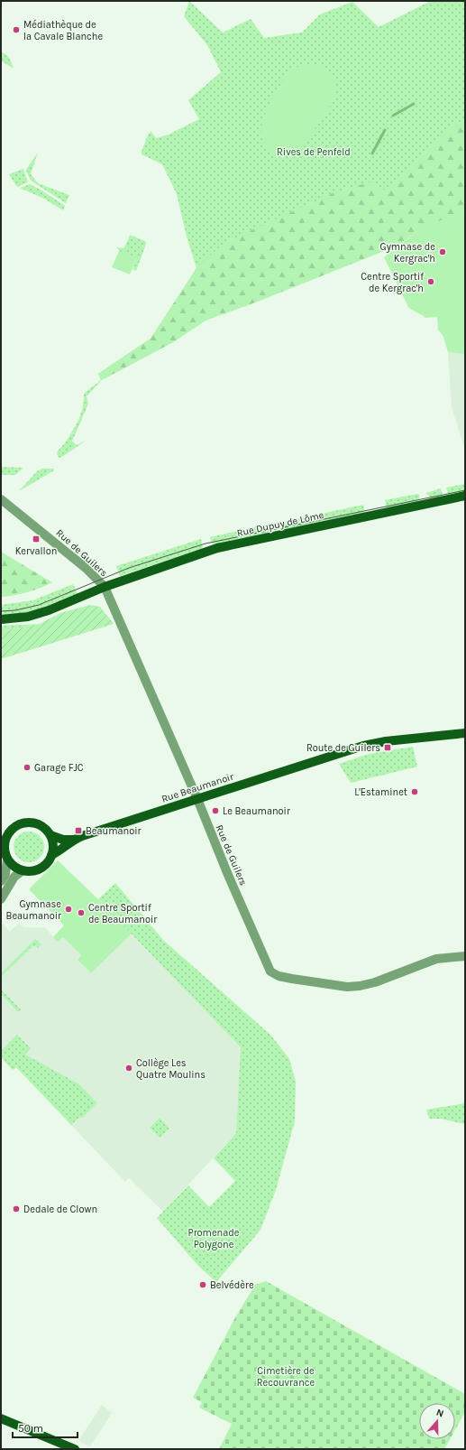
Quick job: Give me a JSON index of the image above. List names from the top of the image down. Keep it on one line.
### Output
{"streets":{"main road":["Rue Dupuy de Lôme","Rue Beaumanoir"],"street":["Rue de Guilers"]},"crossings":[["Rue Dupuy de Lôme","Rue de Guilers"],["Rue de Guilers","Rue Beaumanoir"]],"parks":["Rives de Penfeld","Promenade Polygone","Cimetière de Recouvrance"],"places":{"other":["Médiathèque de la Cavale Blanche","Gymnase de Kergrac'h","Centre Sportif de Kergrac'h","Garage FJC","L'Estaminet","Le Beaumanoir","Gymnase Beaumanoir","Centre Sportif de Beaumanoir","Collège Les Quatre Moulins","Dedale de Clown","Belvédère"],"transit":["Kervallon","Route de Guilers","Beaumanoir"]},"scale_bar":"50 m","north":"top"}
